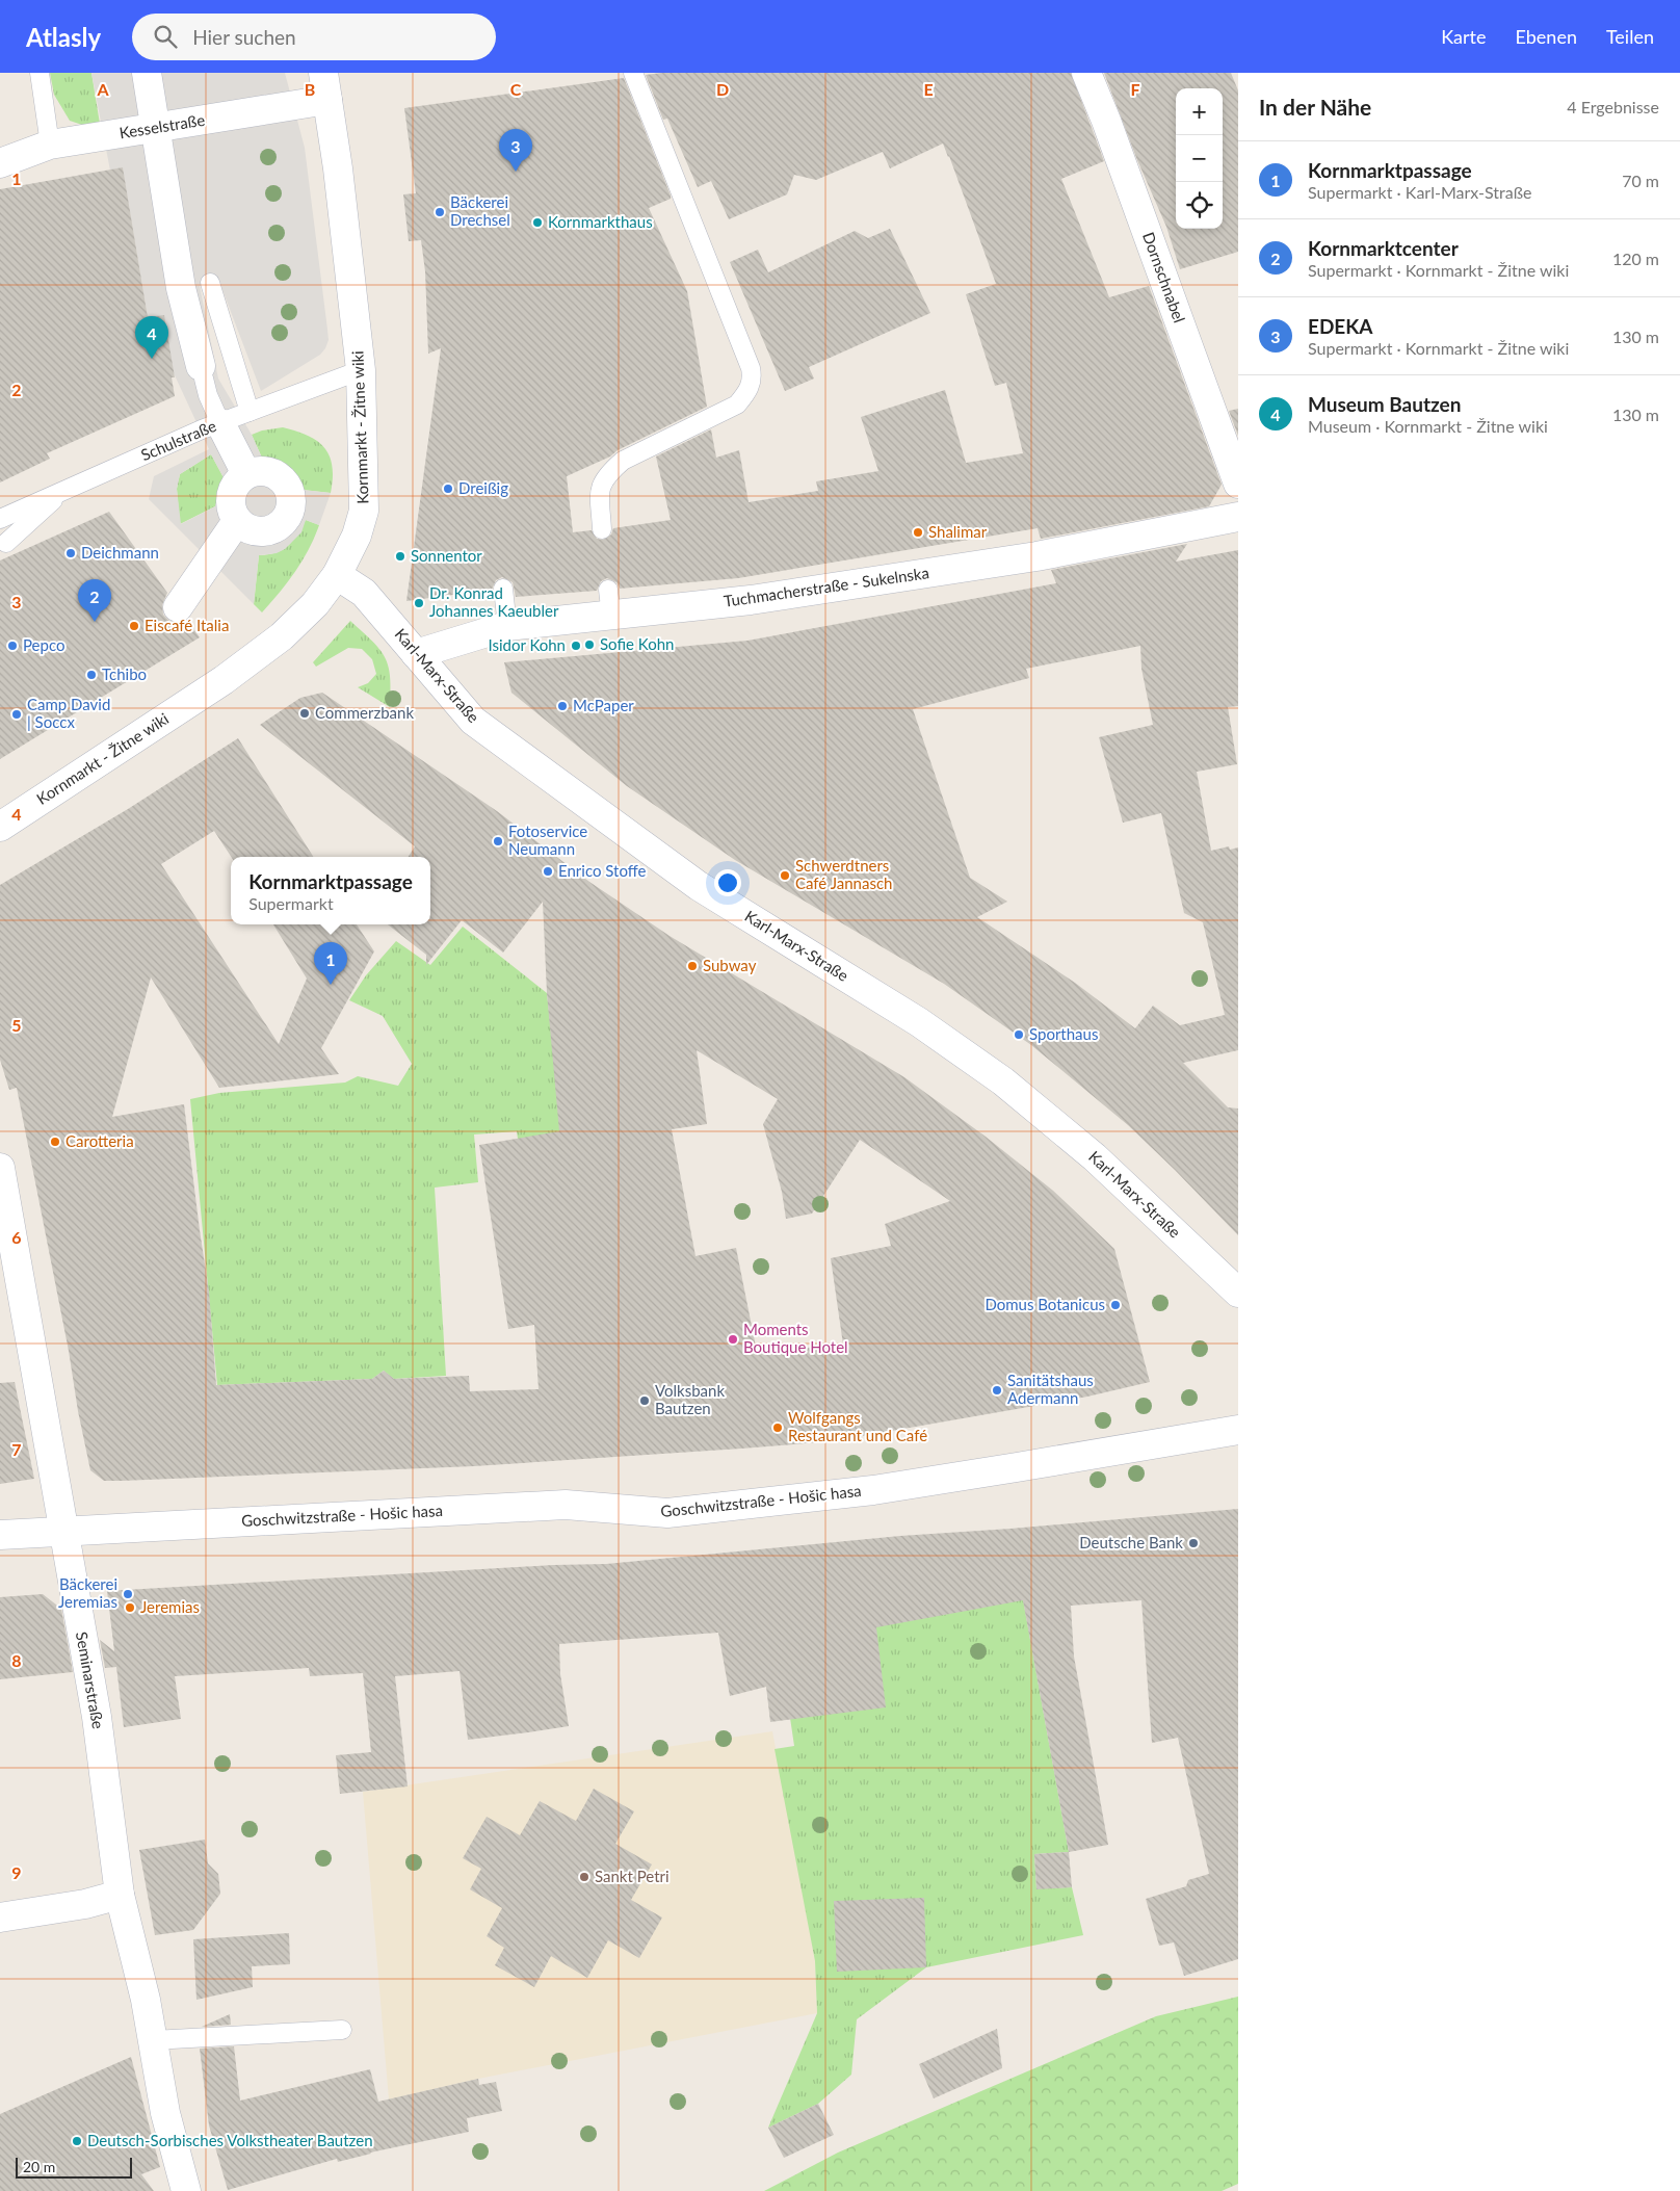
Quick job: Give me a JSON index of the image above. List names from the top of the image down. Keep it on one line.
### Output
{"streets":{"street":["Kesselstraße","Dornschnabel","Kornmarkt - Žitne wiki","Tuchmacherstraße - Sukelnska","Karl-Marx-Straße","Goschwitzstraße - Hošic hasa","Seminarstraße"],"lane":["Schulstraße"]},"crossings":[["Kesselstraße","Kornmarkt - Žitne wiki"],["Kornmarkt - Žitne wiki","Schulstraße"],["Kornmarkt - Žitne wiki","Karl-Marx-Straße"],["Tuchmacherstraße - Sukelnska","Karl-Marx-Straße"],["Goschwitzstraße - Hošic hasa","Seminarstraße"]],"places":["Bäckerei Drechsel","Kornmarkthaus","Dreißig","Shalimar","Deichmann","Sonnentor","Dr. Konrad Johannes Kaeubler","Eiscafé Italia","Sofie Kohn","Pepco","Isidor Kohn","Tchibo","McPaper","Commerzbank","Camp David | Soccx","Fotoservice Neumann","Enrico Stoffe","Schwerdtners Café Jannasch","Subway","Sporthaus","Carotteria","Domus Botanicus","Moments Boutique Hotel","Sanitätshaus Adermann","Volksbank Bautzen","Wolfgangs Restaurant und Café","Deutsche Bank","Bäckerei Jeremias","Jeremias","Sankt Petri","Deutsch-Sorbisches Volkstheater Bautzen"],"scale_bar":"20 m","page":{"header":"Atlasly","search":"Hier suchen","nav":["Karte","Ebenen","Teilen"],"heading":["In der Nähe","4 Ergebnisse"],"map_buttons":["+","−"],"pins":["3","4","2","1"],"list":[{"mark":"1","name":"Kornmarktpassage","note":"Supermarkt · Karl-Marx-Straße","value":"70 m"},{"mark":"2","name":"Kornmarktcenter","note":"Supermarkt · Kornmarkt - Žitne wiki","value":"120 m"},{"mark":"3","name":"EDEKA","note":"Supermarkt · Kornmarkt - Žitne wiki","value":"130 m"},{"mark":"4","name":"Museum Bautzen","note":"Museum · Kornmarkt - Žitne wiki","value":"130 m"}],"popup":["Kornmarktpassage","Supermarkt"],"scale":"20 m"},"grid":{"columns":["A","B","C","D","E","F"],"rows":["1","2","3","4","5","6","7","8","9"]}}
